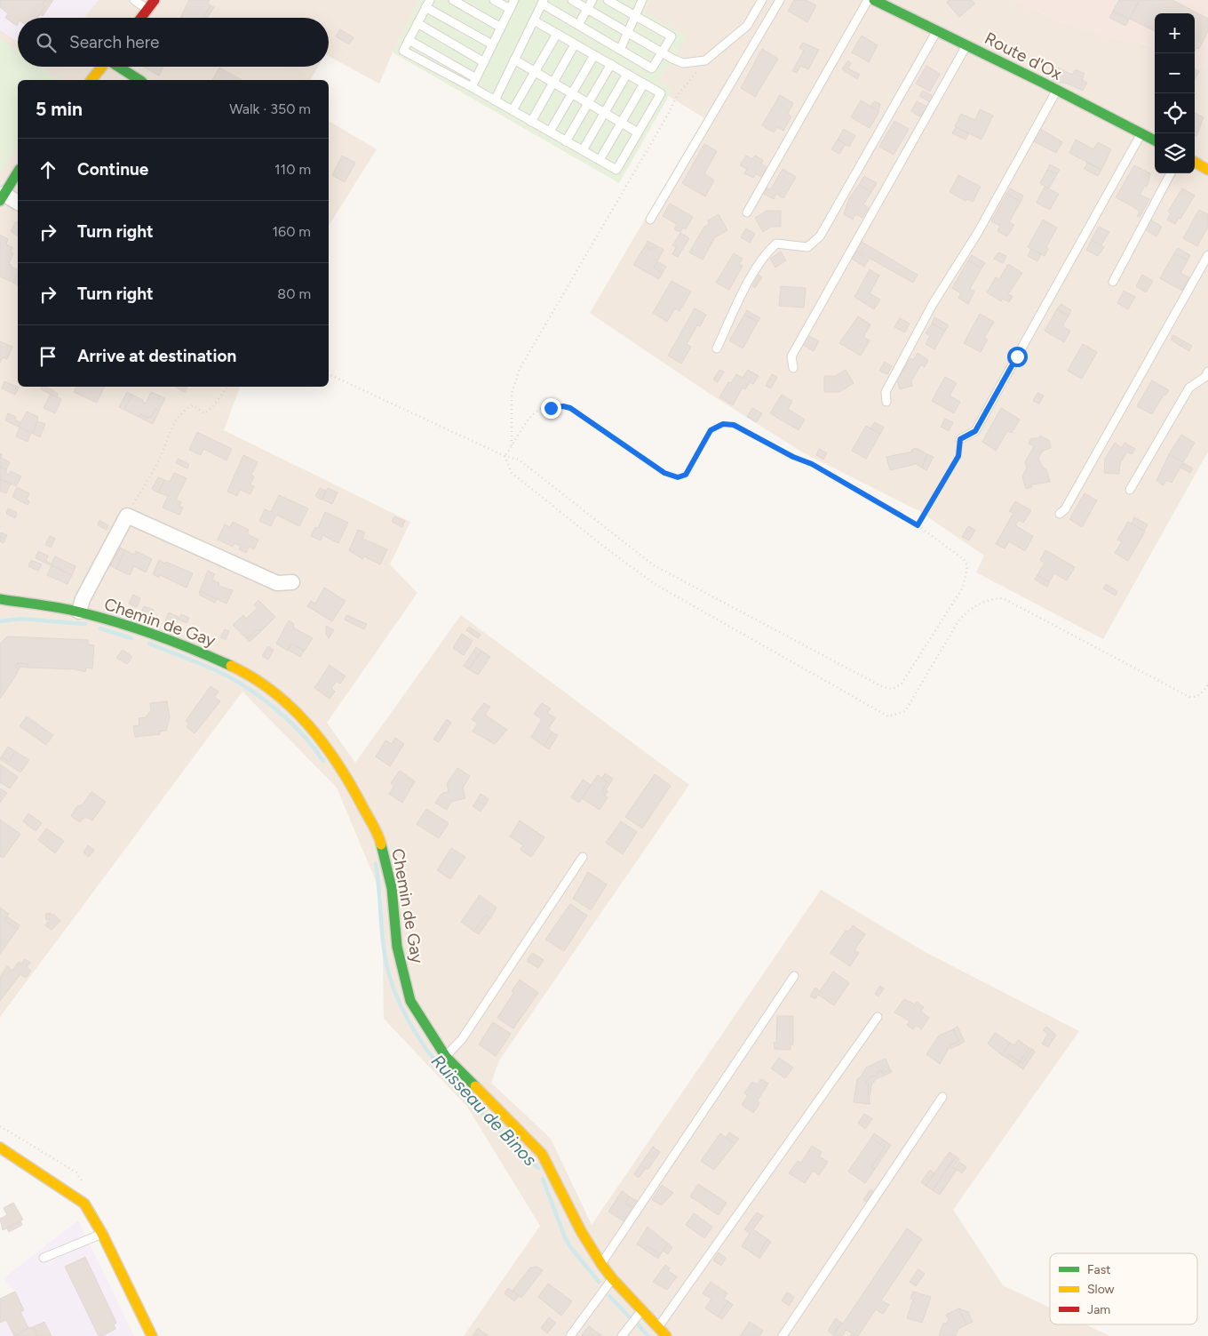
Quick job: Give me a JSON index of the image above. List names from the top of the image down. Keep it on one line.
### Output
{"streets":{"street":["Route d'Ox","Chemin de Gay"]},"water":["Ruisseau de Binos"],"legend":["Fast","Slow","Jam"],"page":{"map_buttons":["+","−"],"search":"Search here","heading":["5 min","Walk · 350 m"],"list":[["Continue","110 m"],["Turn right","160 m"],["Turn right","80 m"],"Arrive at destination"]}}
